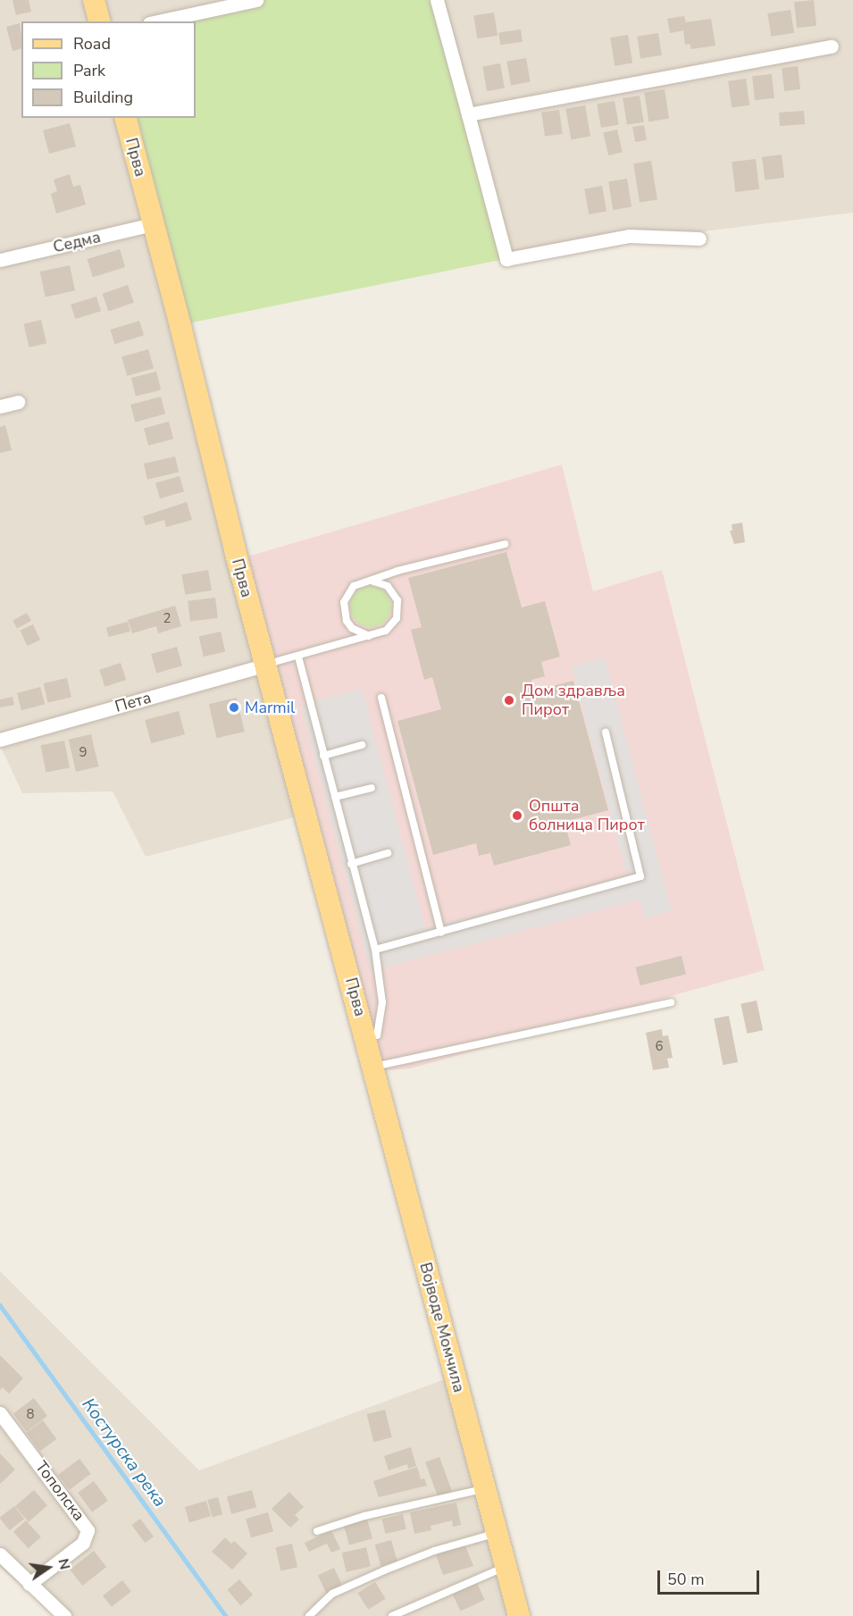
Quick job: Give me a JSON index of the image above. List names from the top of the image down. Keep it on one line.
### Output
{"streets":{"main road":["Прва","Војводе Момчила"],"street":["Седма","Пета","Тополска"]},"crossings":[["Прва","Седма"],["Прва","Пета"],["Прва","Војводе Момчила"]],"water":["Костурска река"],"places":["Дом здравља Пирот","Marmil","Општа болница Пирот"],"house_numbers":["2","9","6","8"],"legend":["Road","Park","Building"],"scale_bar":"50 m","north":"right"}
